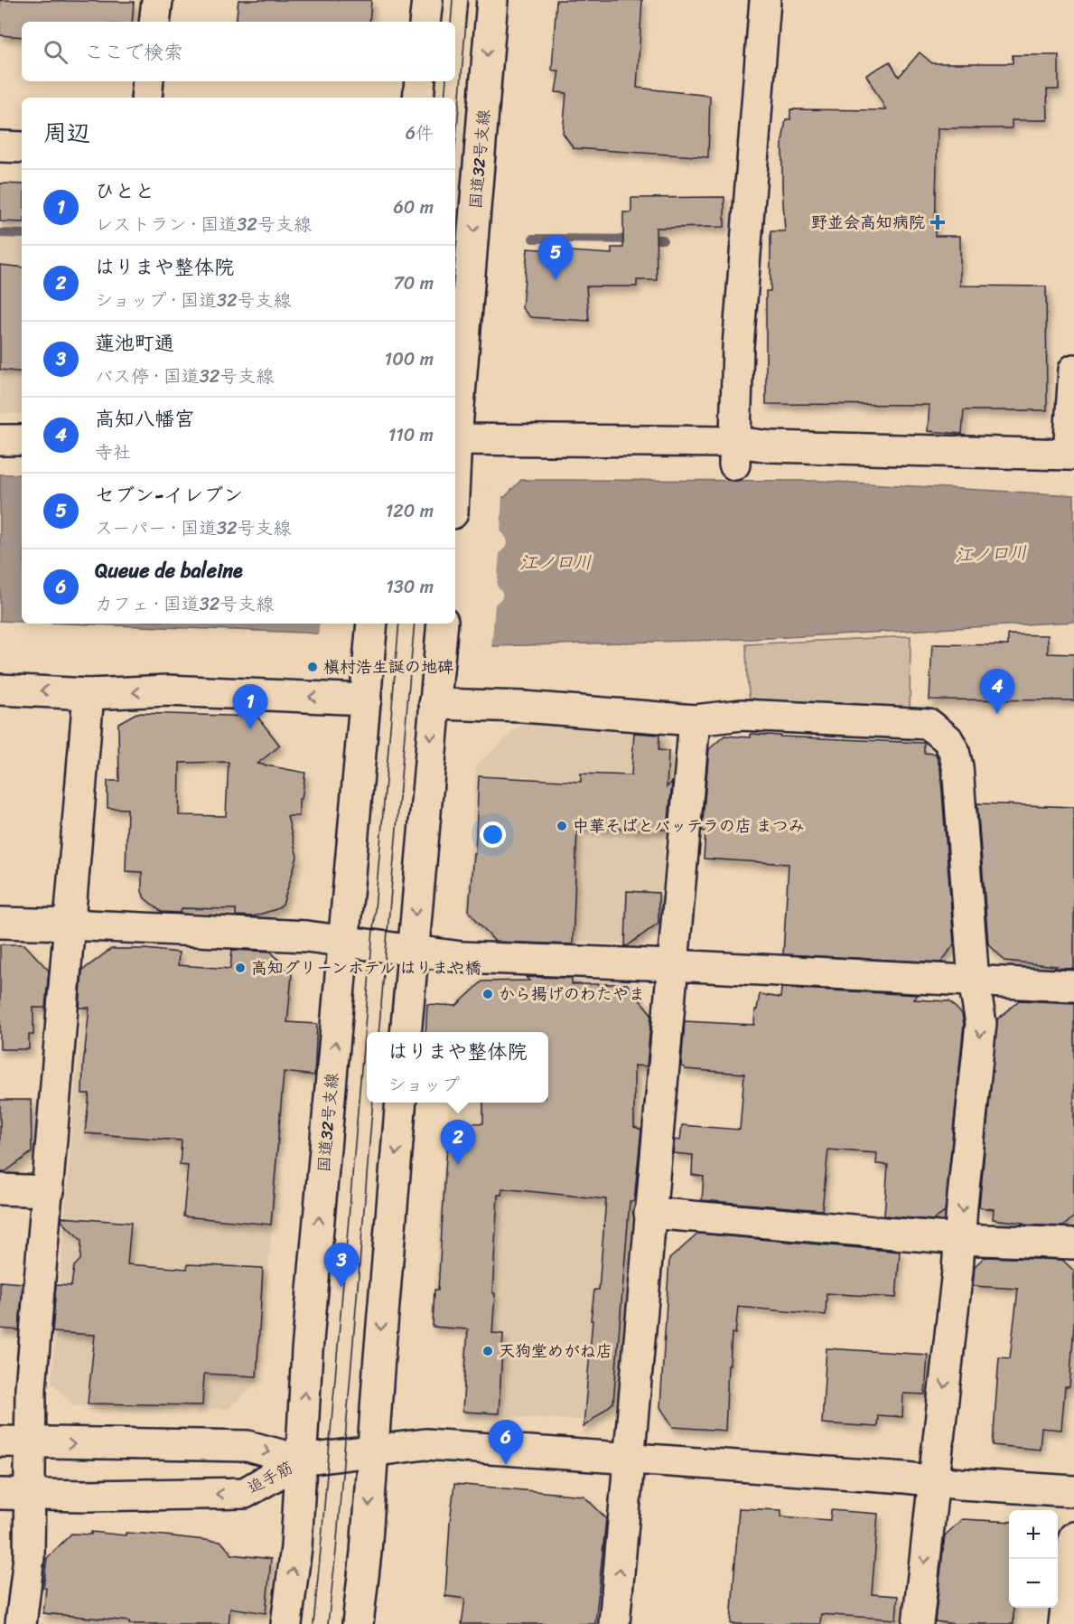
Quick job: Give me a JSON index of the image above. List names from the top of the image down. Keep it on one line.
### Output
{"streets":{"main road":["国道32号支線","追手筋"]},"crossings":[["国道32号支線","追手筋"]],"water":["江ノ口川"],"places":{"health":["野並会高知病院"],"other":["槇村浩生誕の地碑","中華そばとバッテラの店 まつみ","高知グリーンホテル はりまや橋","から揚げのわたやま","天狗堂めがね店"]},"page":{"search":"ここで検索","heading":["周辺","6件"],"list":[{"mark":"1","name":"ひとと","note":"レストラン · 国道32号支線","value":"60 m"},{"mark":"2","name":"はりまや整体院","note":"ショップ · 国道32号支線","value":"70 m"},{"mark":"3","name":"蓮池町通","note":"バス停 · 国道32号支線","value":"100 m"},{"mark":"4","name":"高知八幡宮","note":"寺社","value":"110 m"},{"mark":"5","name":"セブン-イレブン","note":"スーパー · 国道32号支線","value":"120 m"},{"mark":"6","name":"Queue de baleine","note":"カフェ · 国道32号支線","value":"130 m"}],"pins":["5","4","1","2","3","6"],"popup":["はりまや整体院","ショップ"],"map_buttons":["+","−"]}}
